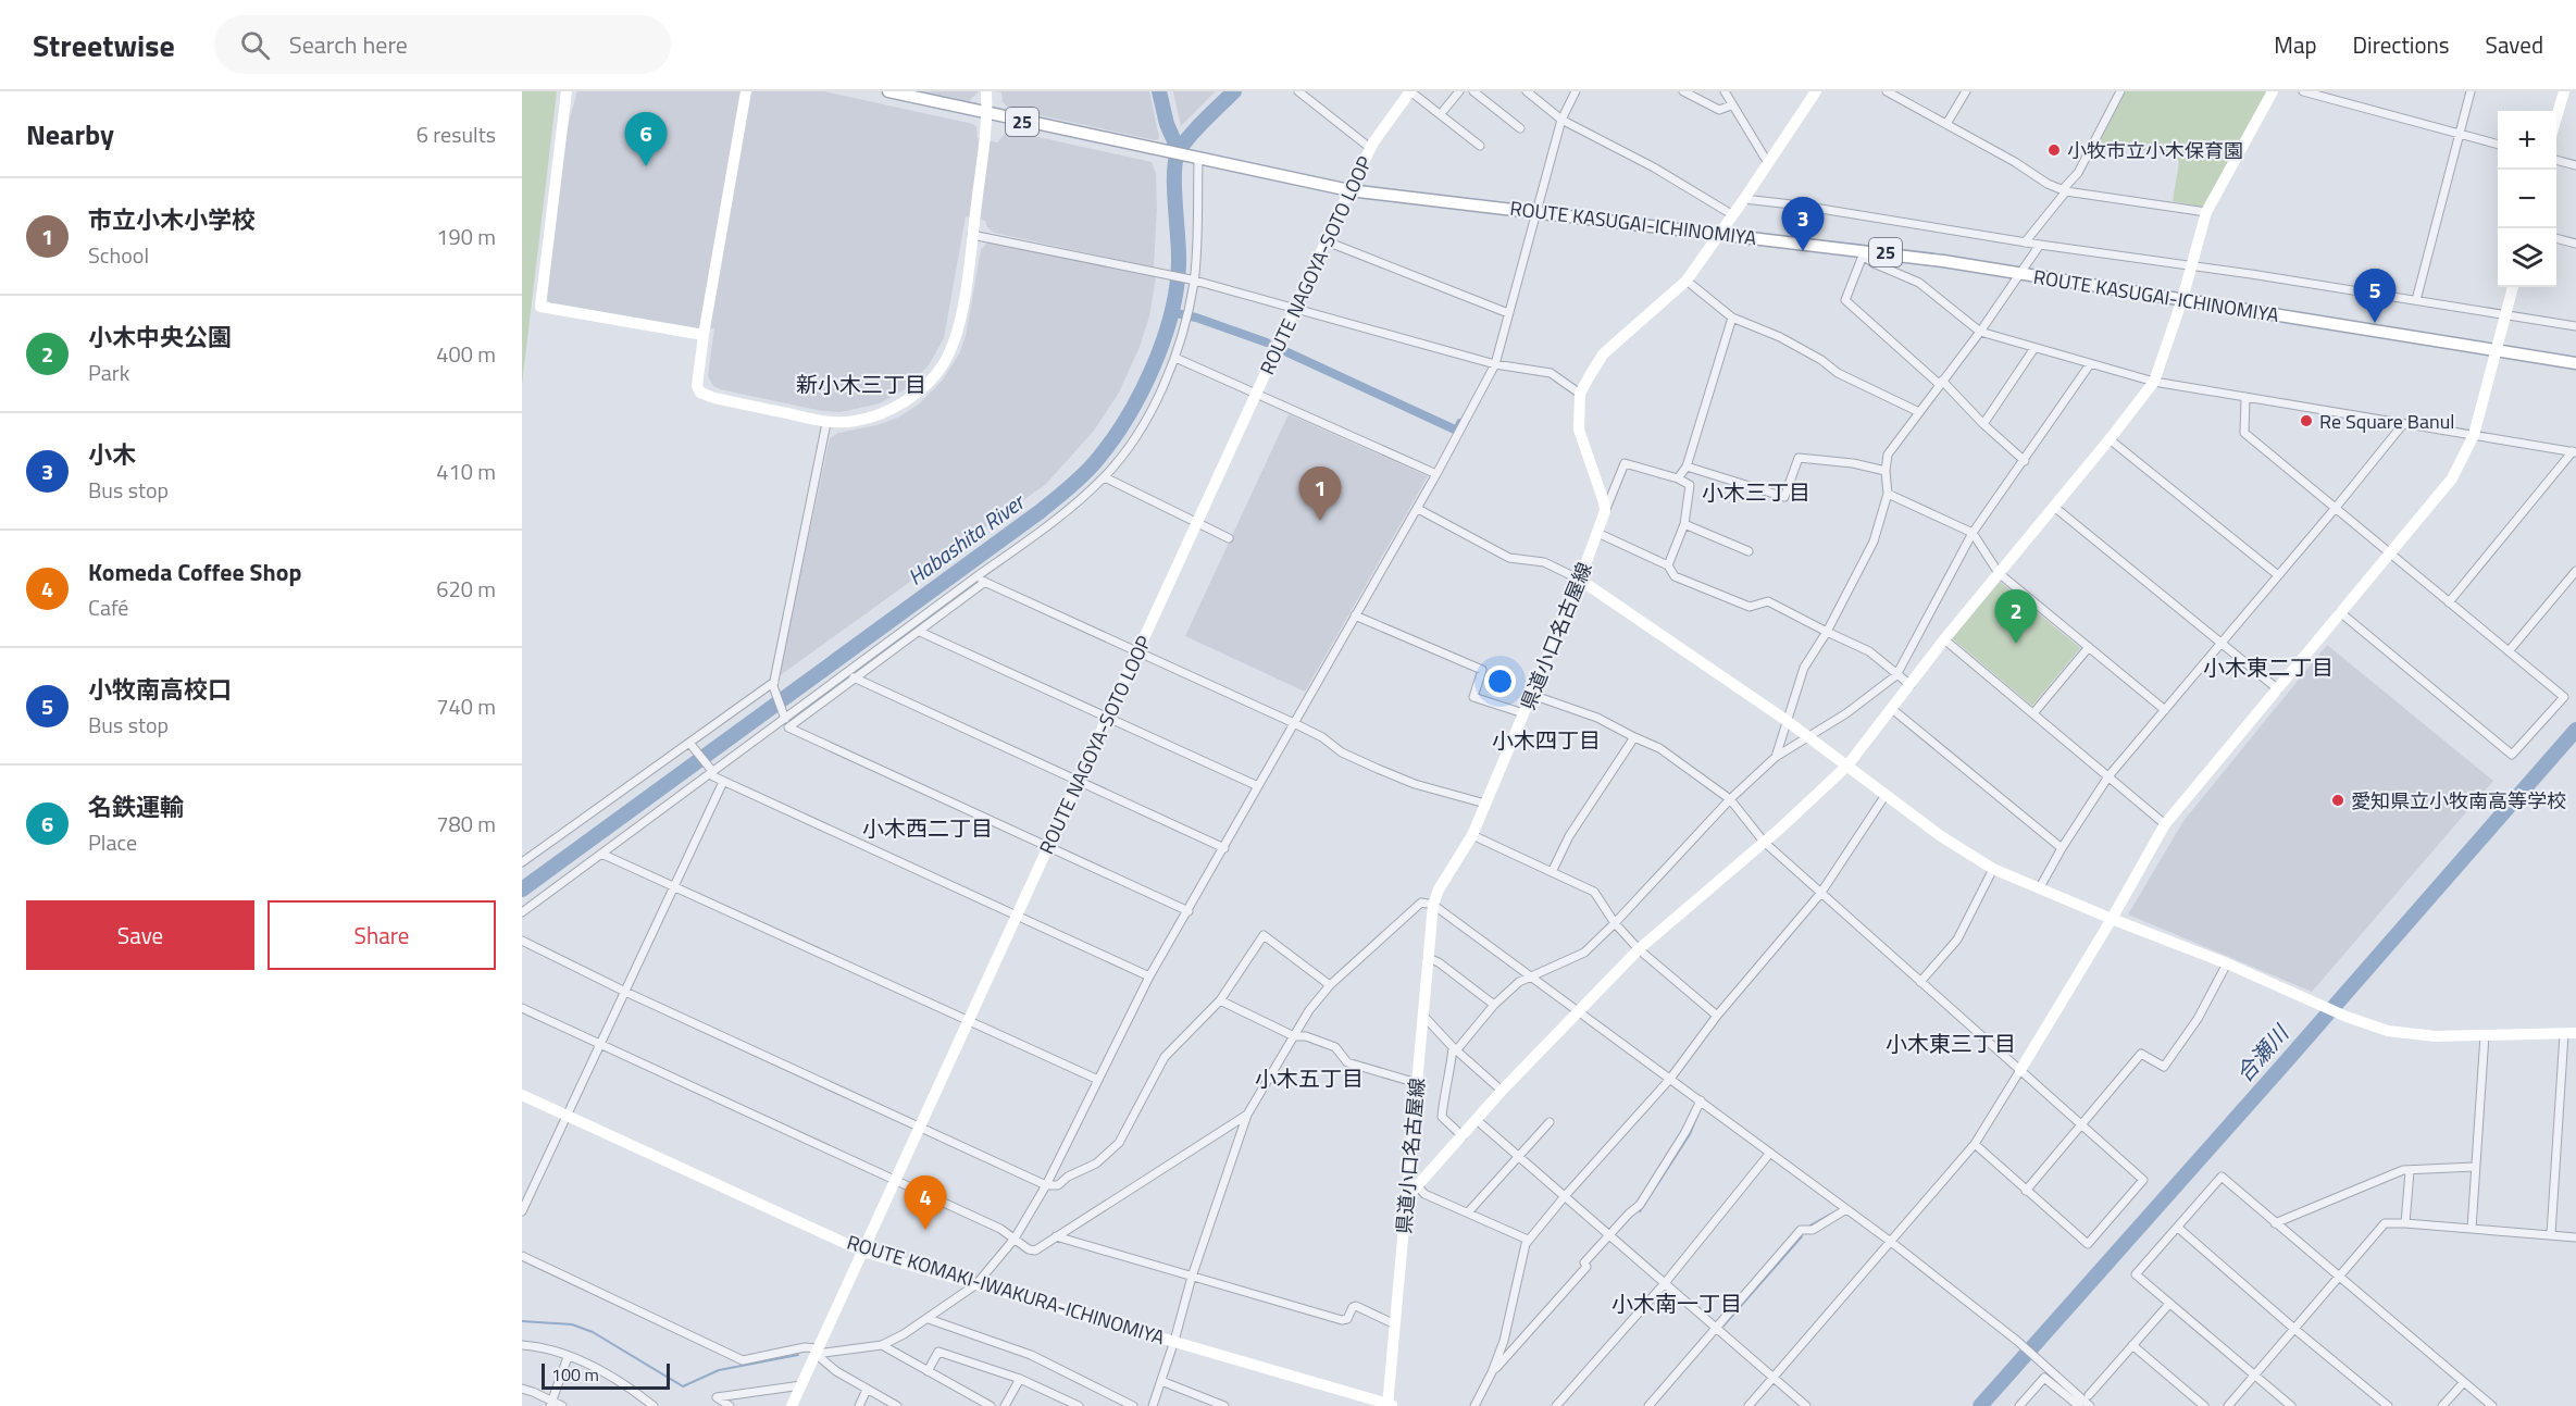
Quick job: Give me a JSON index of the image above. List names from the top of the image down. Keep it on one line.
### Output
{"streets":{"main road":["25","ROUTE KASUGAI-ICHINOMIYA","ROUTE NAGOYA-SOTO LOOP","県道小口名古屋線","ROUTE KOMAKI-IWAKURA-ICHINOMIYA"]},"crossings":[["ROUTE KASUGAI-ICHINOMIYA","ROUTE NAGOYA-SOTO LOOP"],["ROUTE NAGOYA-SOTO LOOP","ROUTE KOMAKI-IWAKURA-ICHINOMIYA"],["県道小口名古屋線","ROUTE KOMAKI-IWAKURA-ICHINOMIYA"]],"districts":["新小木三丁目","小木三丁目","小木東二丁目","小木四丁目","小木西二丁目","小木東三丁目","小木五丁目","小木南一丁目"],"water":["Habashita River","合瀬川"],"places":["小牧市立小木保育園","Re Square Banul","愛知県立小牧南高等学校"],"scale_bar":"100 m","page":{"header":"Streetwise","search":"Search here","nav":["Map","Directions","Saved"],"heading":["Nearby","6 results"],"map_buttons":["+","−"],"pins":["6","3","5","1","2","4"],"list":[{"mark":"1","name":"市立小木小学校","note":"School","value":"190 m"},{"mark":"2","name":"小木中央公園","note":"Park","value":"400 m"},{"mark":"3","name":"小木","note":"Bus stop","value":"410 m"},{"mark":"4","name":"Komeda Coffee Shop","note":"Café","value":"620 m"},{"mark":"5","name":"小牧南高校口","note":"Bus stop","value":"740 m"},{"mark":"6","name":"名鉄運輸","note":"Place","value":"780 m"}],"buttons":["Save","Share"],"scale":"100 m"}}
